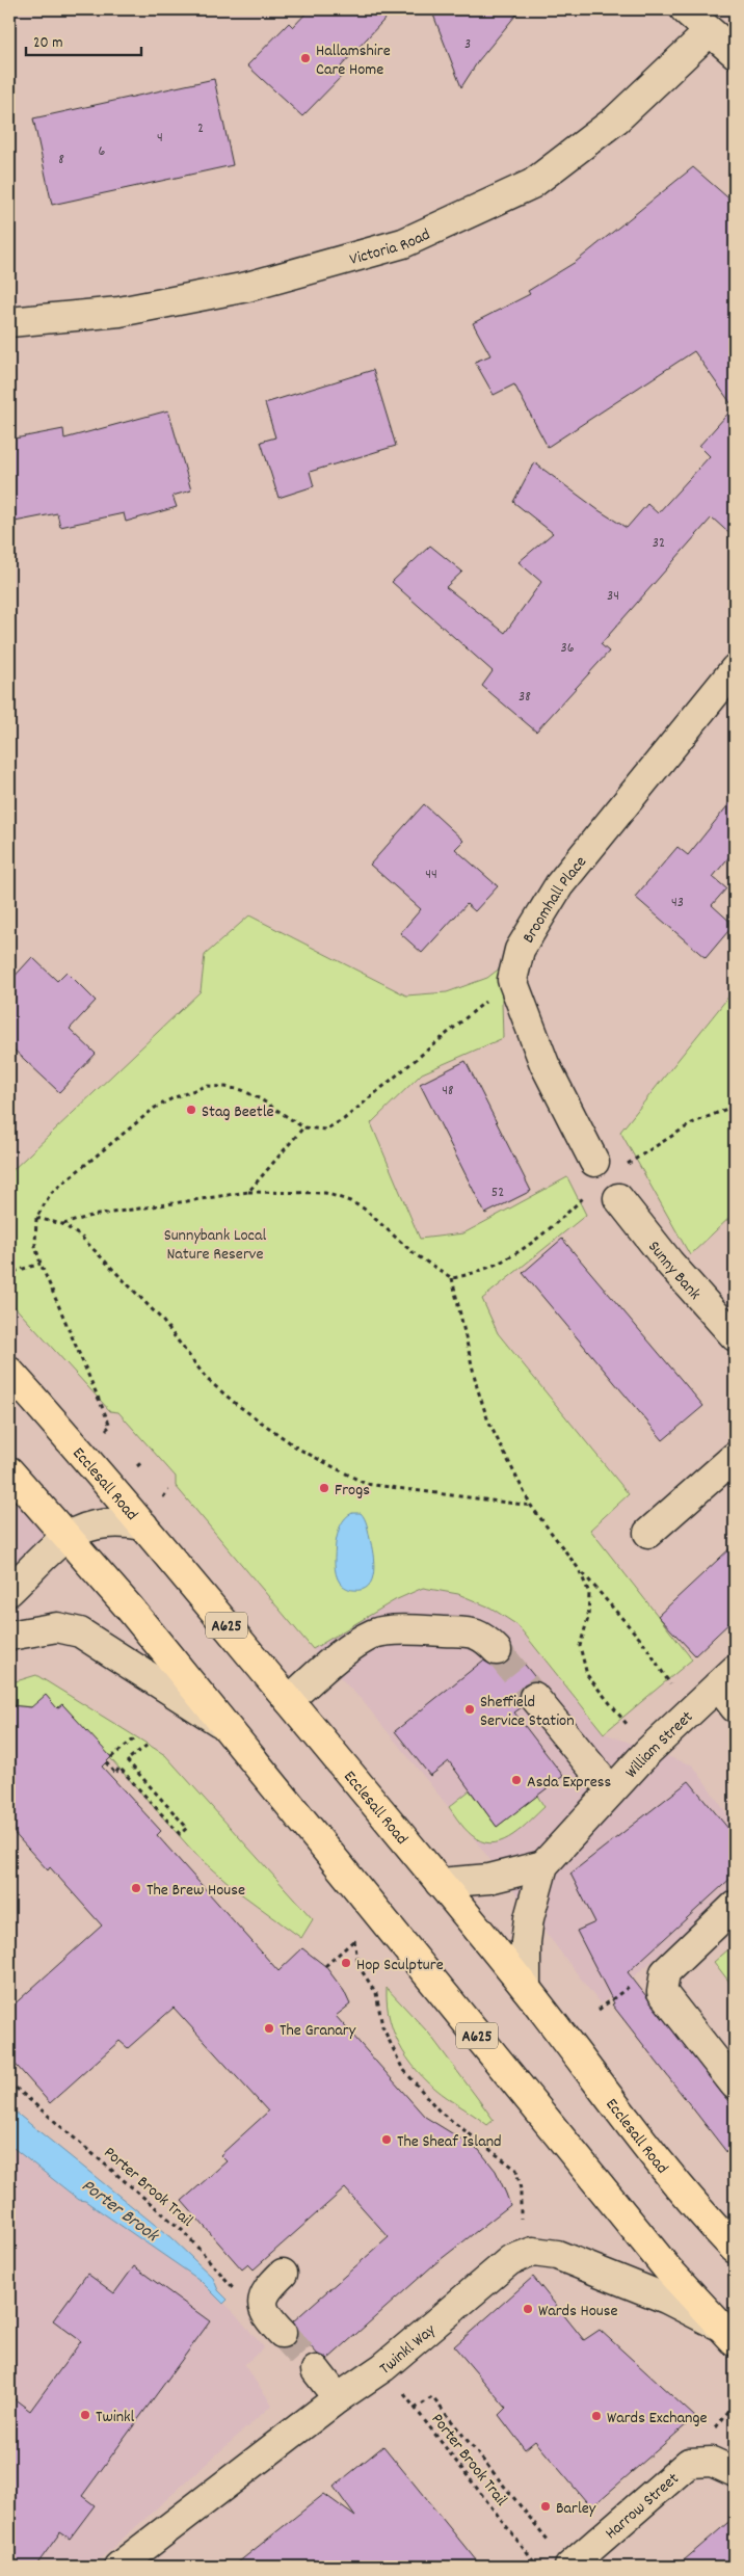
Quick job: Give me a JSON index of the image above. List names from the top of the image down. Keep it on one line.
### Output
{"streets":{"main road":["Ecclesall Road","A625"],"street":["Victoria Road","Broomhall Place","Sunny Bank","William Street","Twinkl Way","Harrow Street"],"path":["Porter Brook Trail"]},"crossings":[["Ecclesall Road","William Street"],["A625","Twinkl Way"],["Porter Brook Trail","Twinkl Way"]],"water":["Porter Brook"],"parks":["Sunnybank Local Nature Reserve"],"places":["Hallamshire Care Home","Stag Beetle","Frogs","Sheffield Service Station","Asda Express","The Brew House","Hop Sculpture","The Granary","The Sheaf Island","Wards House","Twinkl","Wards Exchange","Barley"],"house_numbers":["3","2","4","6","8","32","34","36","38","44","43","48","52"],"scale_bar":"20 m"}
